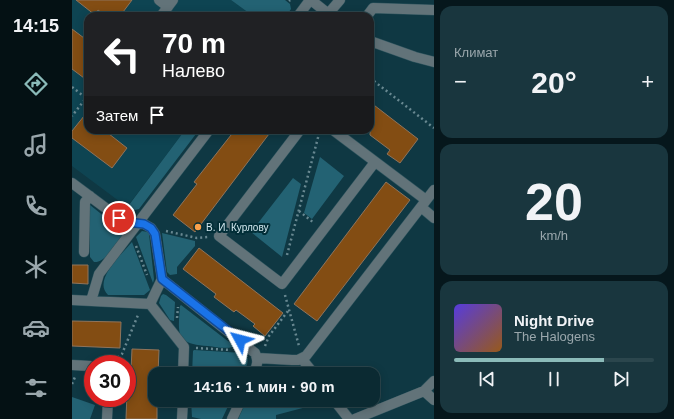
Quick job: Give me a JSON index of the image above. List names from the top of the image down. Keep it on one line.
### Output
{"places":["В. И. Курлову"],"page":{"tabs":"14:15","tile":["Климат",["20","km/h"]],"turn":["70 m","Налево"],"heat":["−","20°","+"],"then":"Затем","song":["Night Drive","The Halogens"],"limit":"30","trip":"14:16 · 1 мин · 90 m"}}
